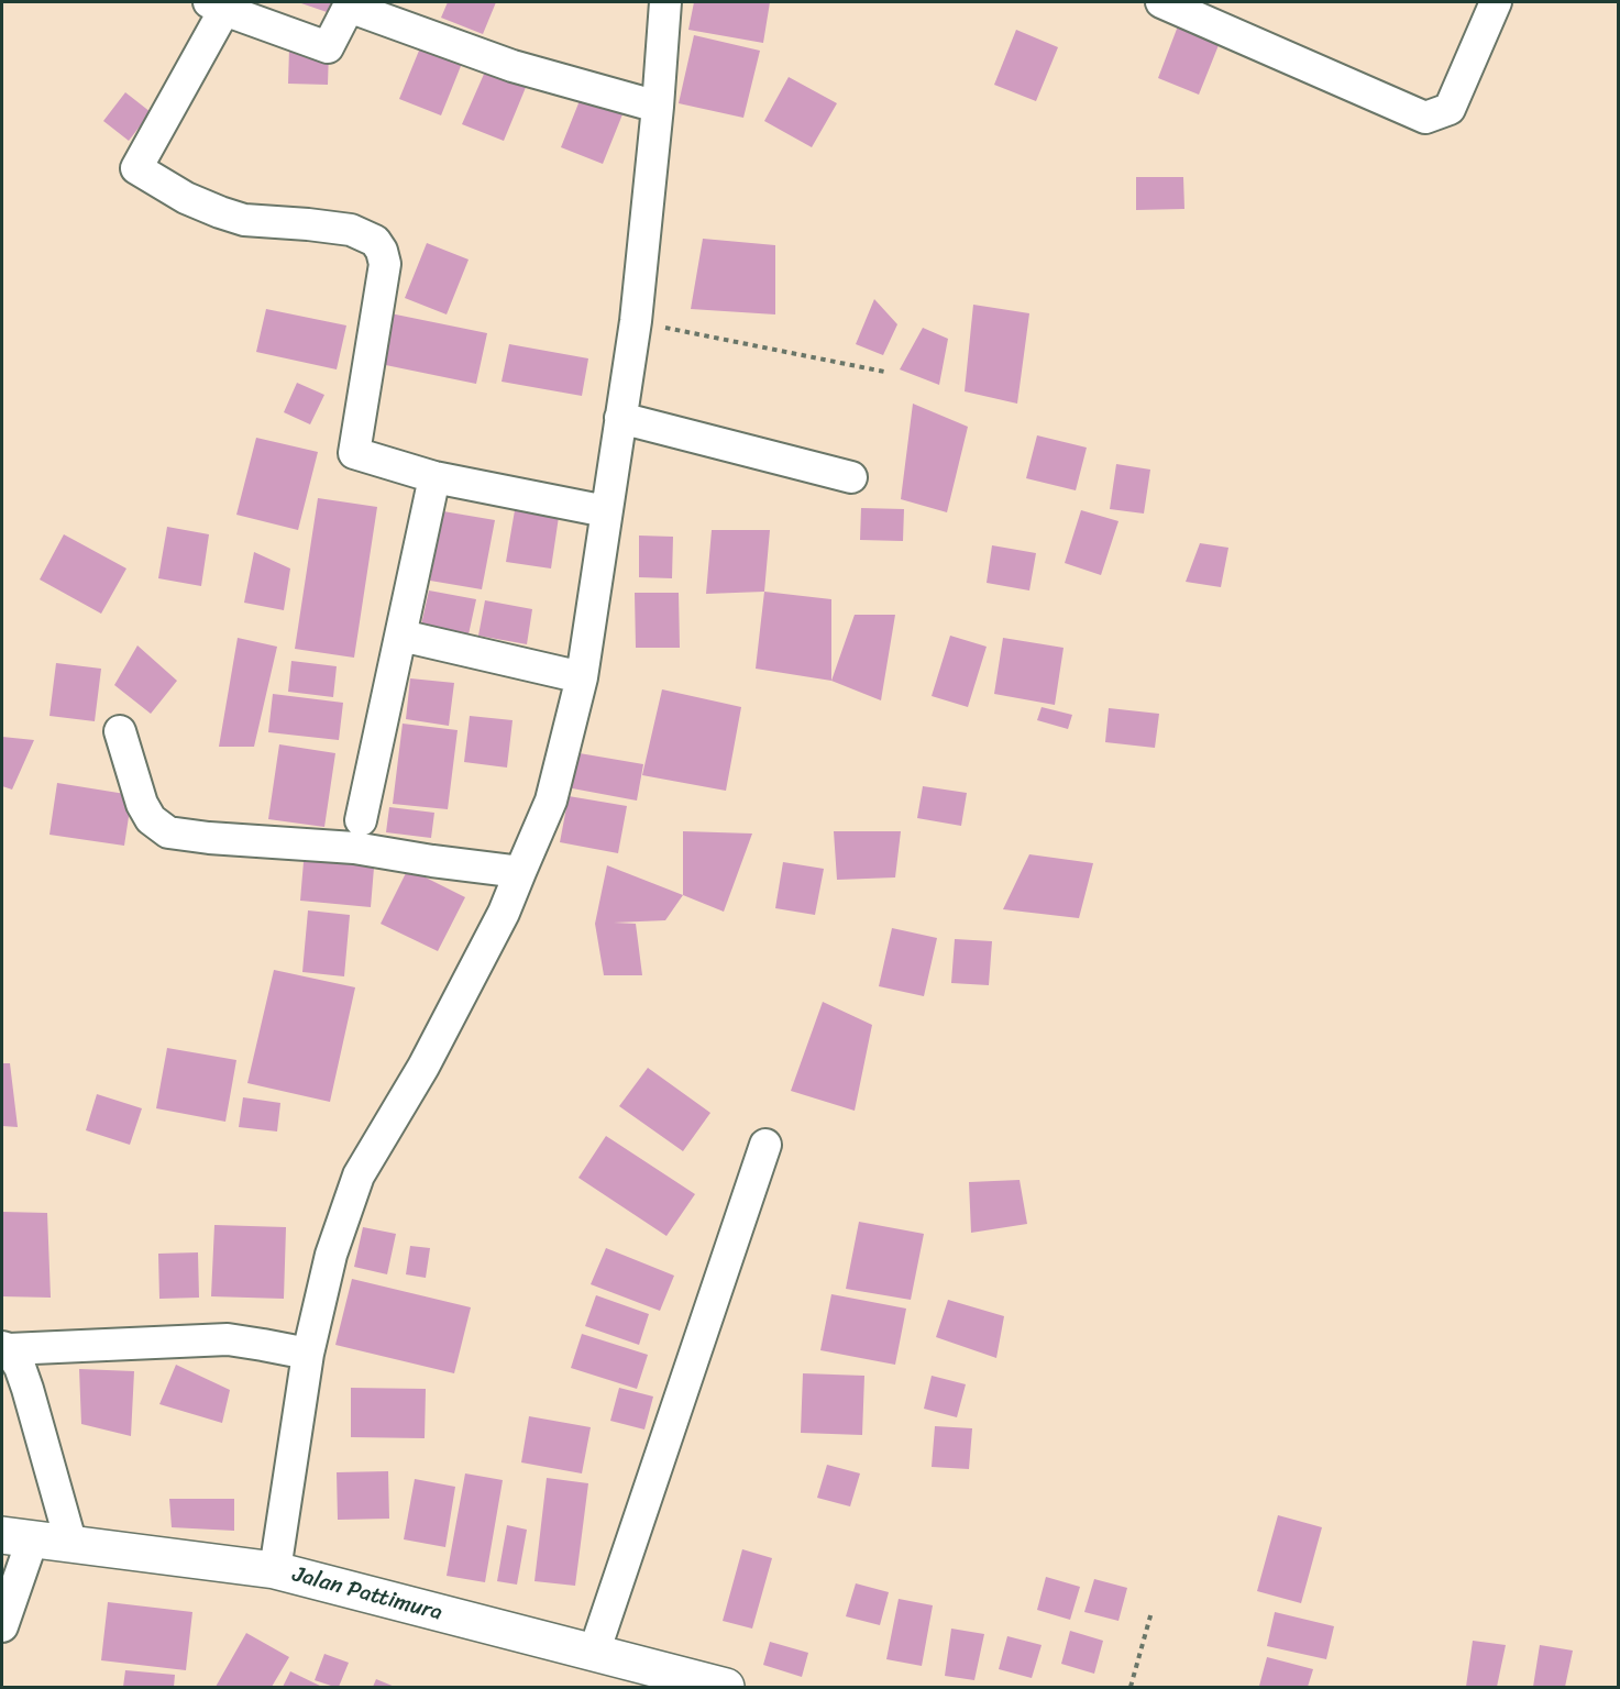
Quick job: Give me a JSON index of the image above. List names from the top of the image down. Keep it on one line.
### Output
{"streets":{"highway":["Jalan Pattimura"]}}
